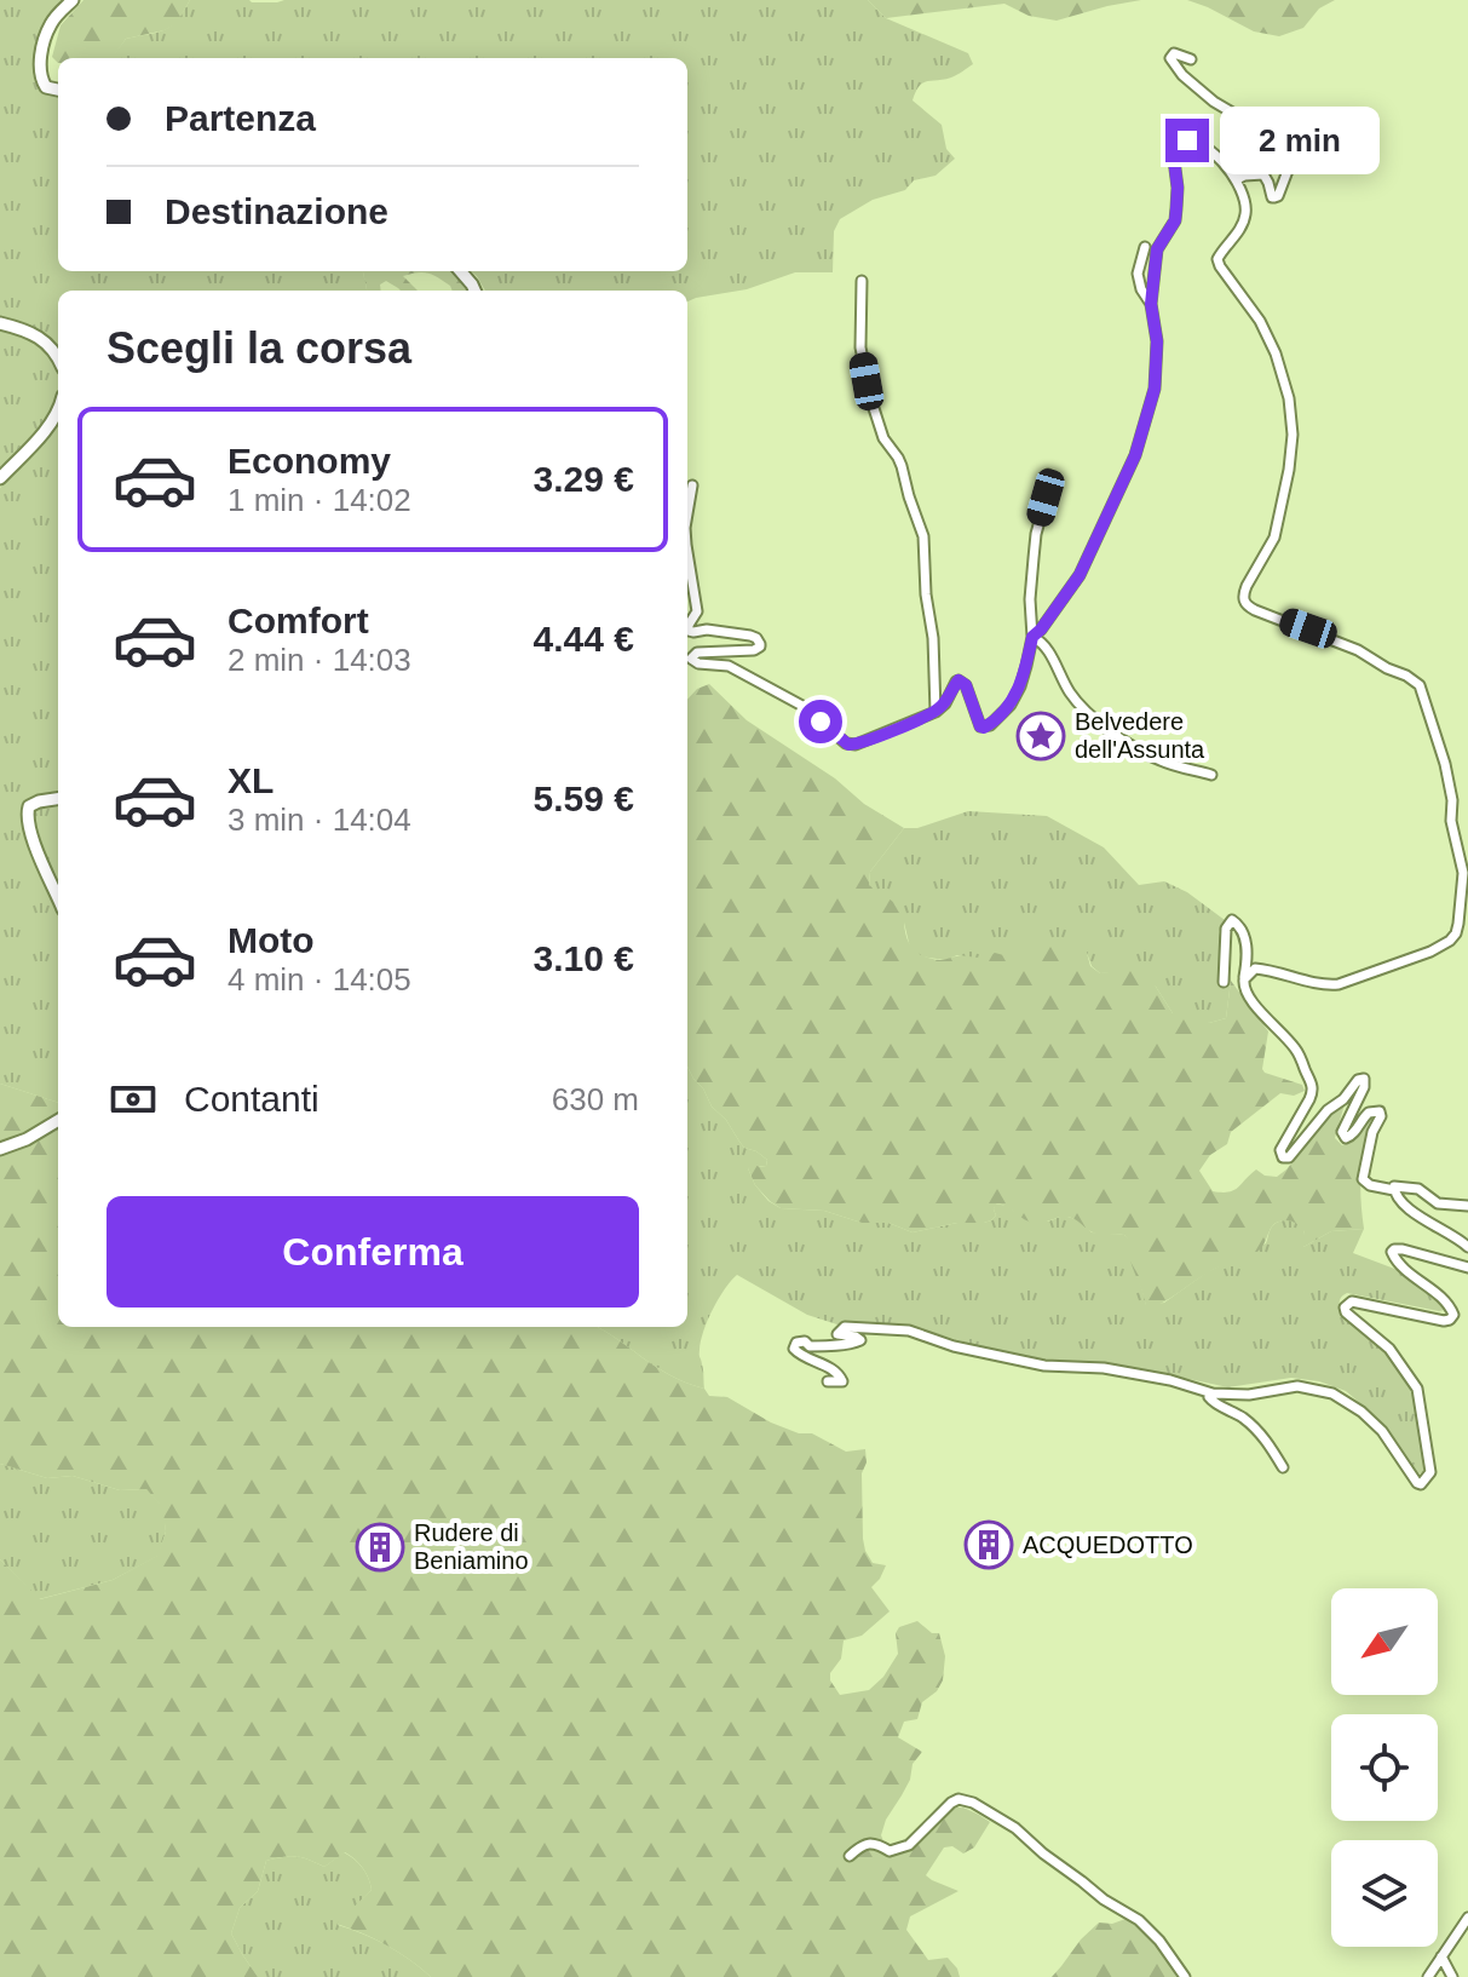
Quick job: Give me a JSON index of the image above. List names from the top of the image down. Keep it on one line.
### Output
{"places":{"place":["Belvedere dell'Assunta"],"building":["ACQUEDOTTO","Rudere di Beniamino"]},"north":"bottom left","page":{"banner":["Partenza","Destinazione"],"bubble":"2 min","heading":"Scegli la corsa","list":[{"name":"Economy","note":"1 min · 14:02","value":"3.29 €"},{"name":"Comfort","note":"2 min · 14:03","value":"4.44 €"},{"name":"XL","note":"3 min · 14:04","value":"5.59 €"},{"name":"Moto","note":"4 min · 14:05","value":"3.10 €"}],"pay":["Contanti","630 m"],"buttons":"Conferma"}}
